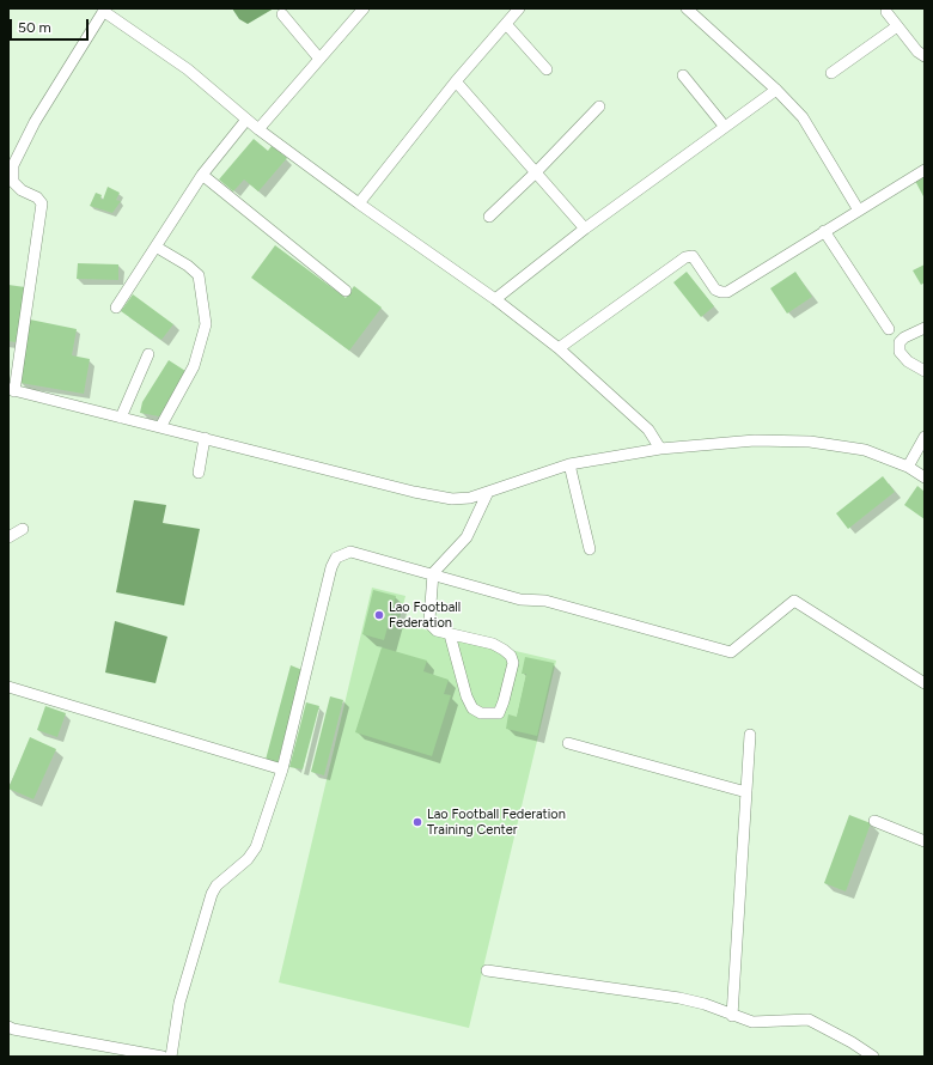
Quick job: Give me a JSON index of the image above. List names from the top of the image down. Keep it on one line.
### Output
{"places":["Lao Football Federation","Lao Football Federation Training Center"],"scale_bar":"50 m"}
